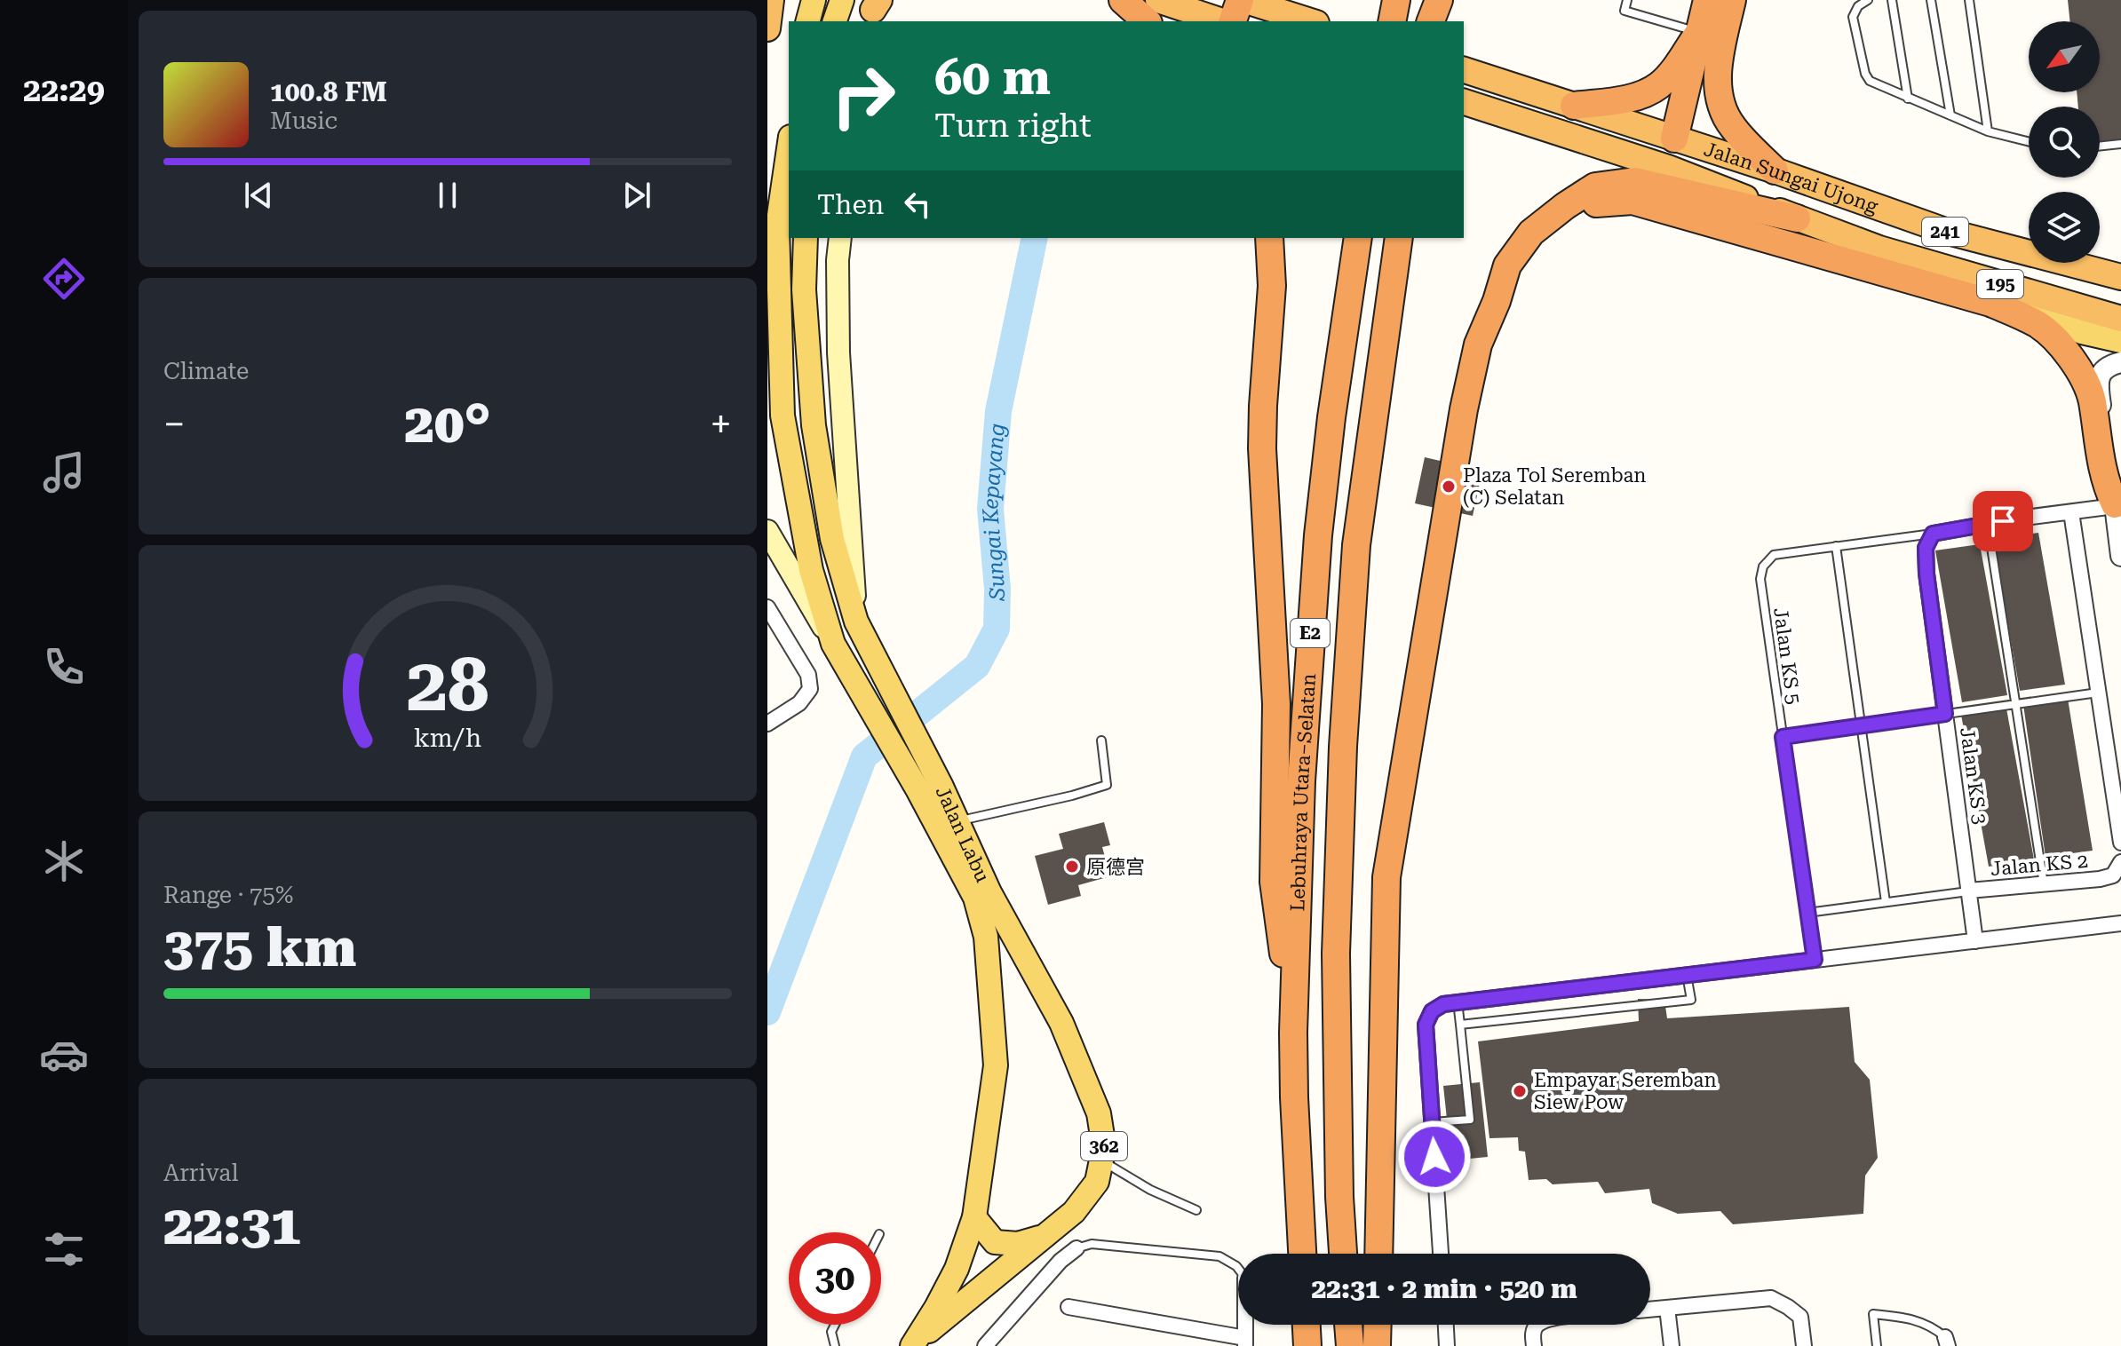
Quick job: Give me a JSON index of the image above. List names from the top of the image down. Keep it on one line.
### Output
{"streets":{"highway":["Jalan Sungai Ujong","241","195","E2","Lebuhraya Utara–Selatan"],"main road":["Jalan Labu","362"],"street":["Jalan KS 3","Jalan KS 2"],"lane":["Jalan KS 5"]},"crossings":[["Jalan Sungai Ujong","195"],["Jalan KS 5","Jalan KS 3"],["Jalan KS 3","Jalan KS 2"]],"water":["Sungai Kepayang"],"places":["Plaza Tol Seremban (C) Selatan","原德宫","Empayar Seremban Siew Pow"],"north":"bottom left","page":{"tabs":"22:29","turn":["60 m","Turn right"],"song":["100.8 FM","Music"],"then":"Then","tile":["Climate",["Range · 75%","375 km"],["Arrival","22:31"]],"heat":["−","20°","+"],"limit":"30","trip":"22:31 · 2 min · 520 m","gauge":["28","km/h"]}}
